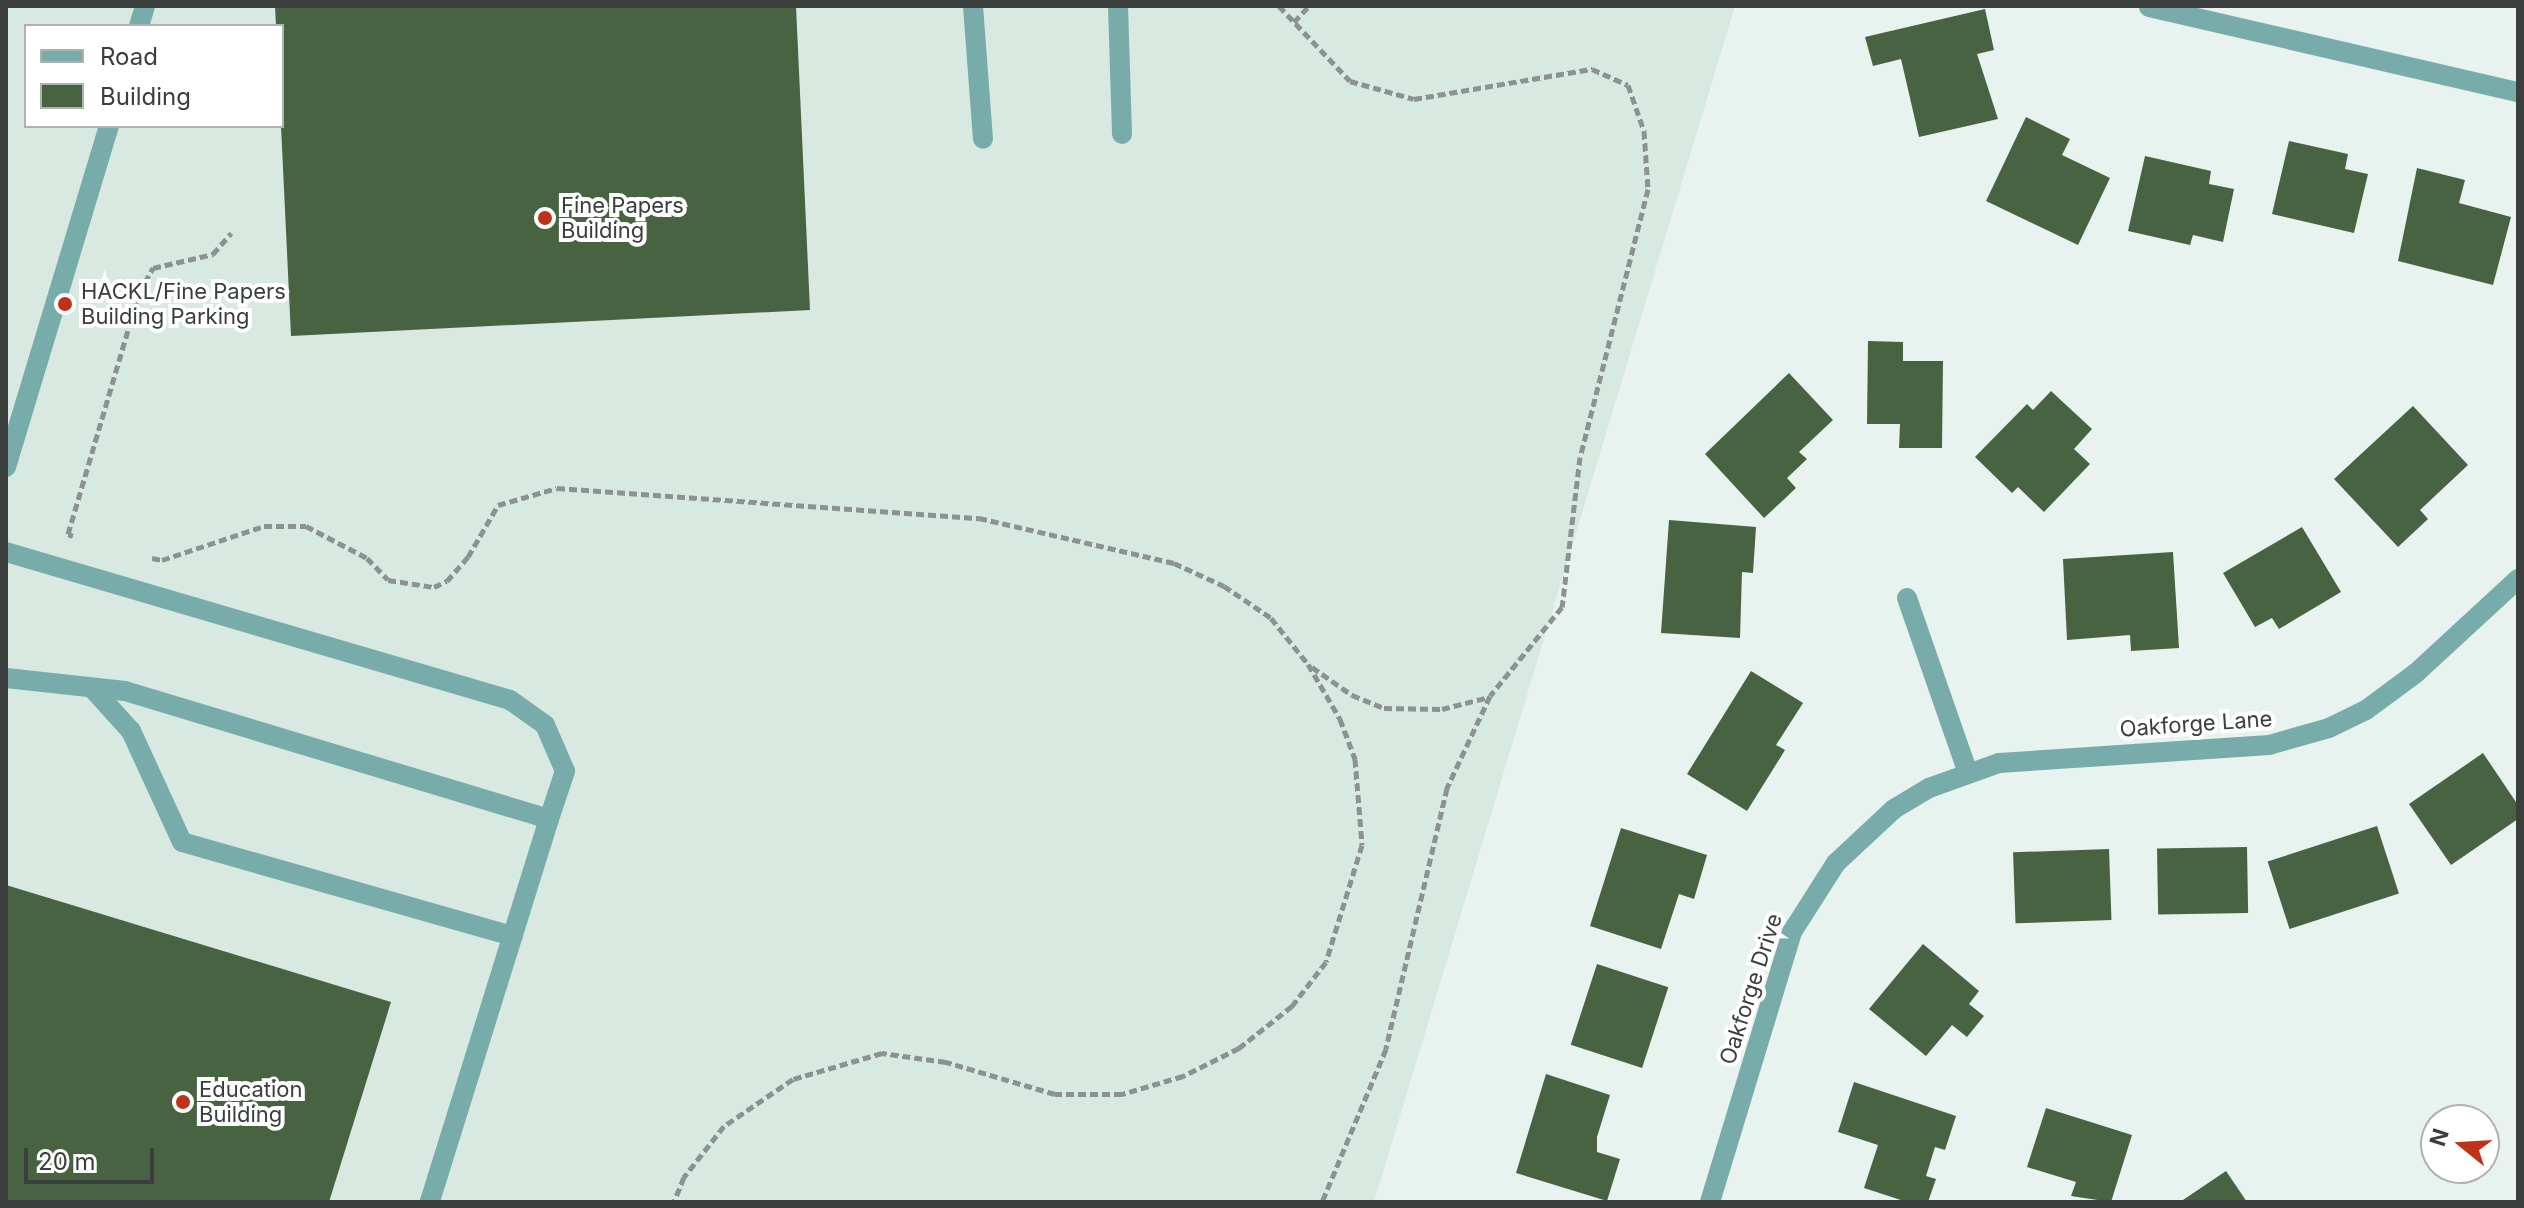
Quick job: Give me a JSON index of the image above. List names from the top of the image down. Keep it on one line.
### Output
{"streets":{"street":["Oakforge Lane","Oakforge Drive"]},"crossings":[["Oakforge Lane","Oakforge Drive"]],"places":["Fine Papers Building","HACKL/Fine Papers Building Parking","Education Building"],"legend":["Road","Building"],"scale_bar":"20 m","north":"left"}
